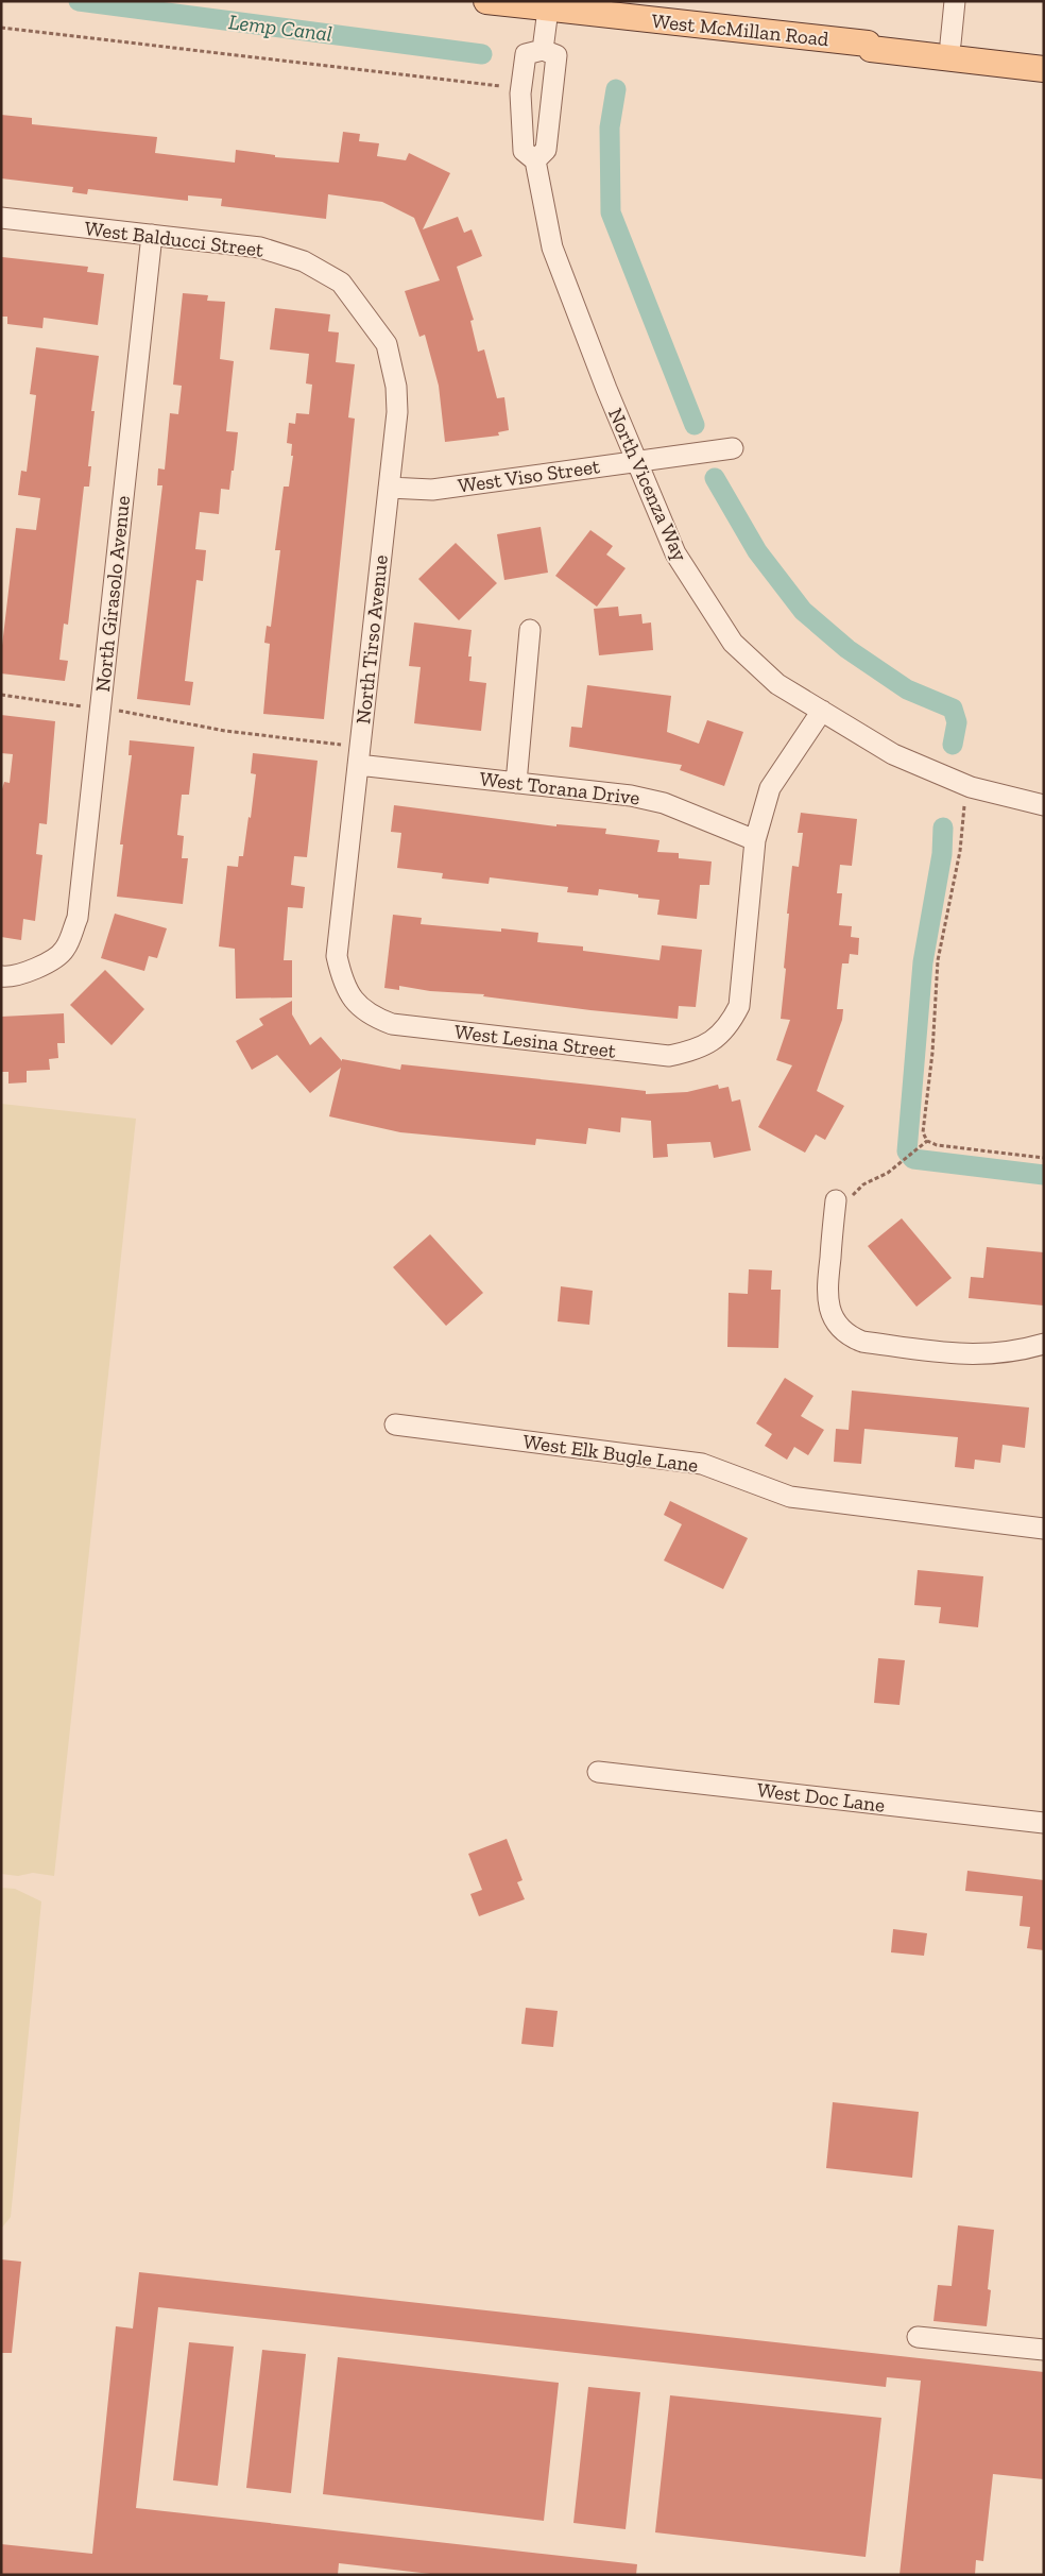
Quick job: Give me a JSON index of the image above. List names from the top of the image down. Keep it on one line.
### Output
{"streets":{"main road":["West McMillan Road"],"street":["West Balducci Street","West Viso Street","North Vicenza Way","North Girasolo Avenue","North Tirso Avenue","West Torana Drive","West Lesina Street","West Elk Bugle Lane","West Doc Lane"]},"crossings":[["West Balducci Street","North Girasolo Avenue"],["West Balducci Street","North Tirso Avenue"],["West Viso Street","North Vicenza Way"],["West Viso Street","North Tirso Avenue"],["North Tirso Avenue","West Torana Drive"],["North Tirso Avenue","West Lesina Street"],["West Torana Drive","West Lesina Street"]],"water":["Lemp Canal"]}
